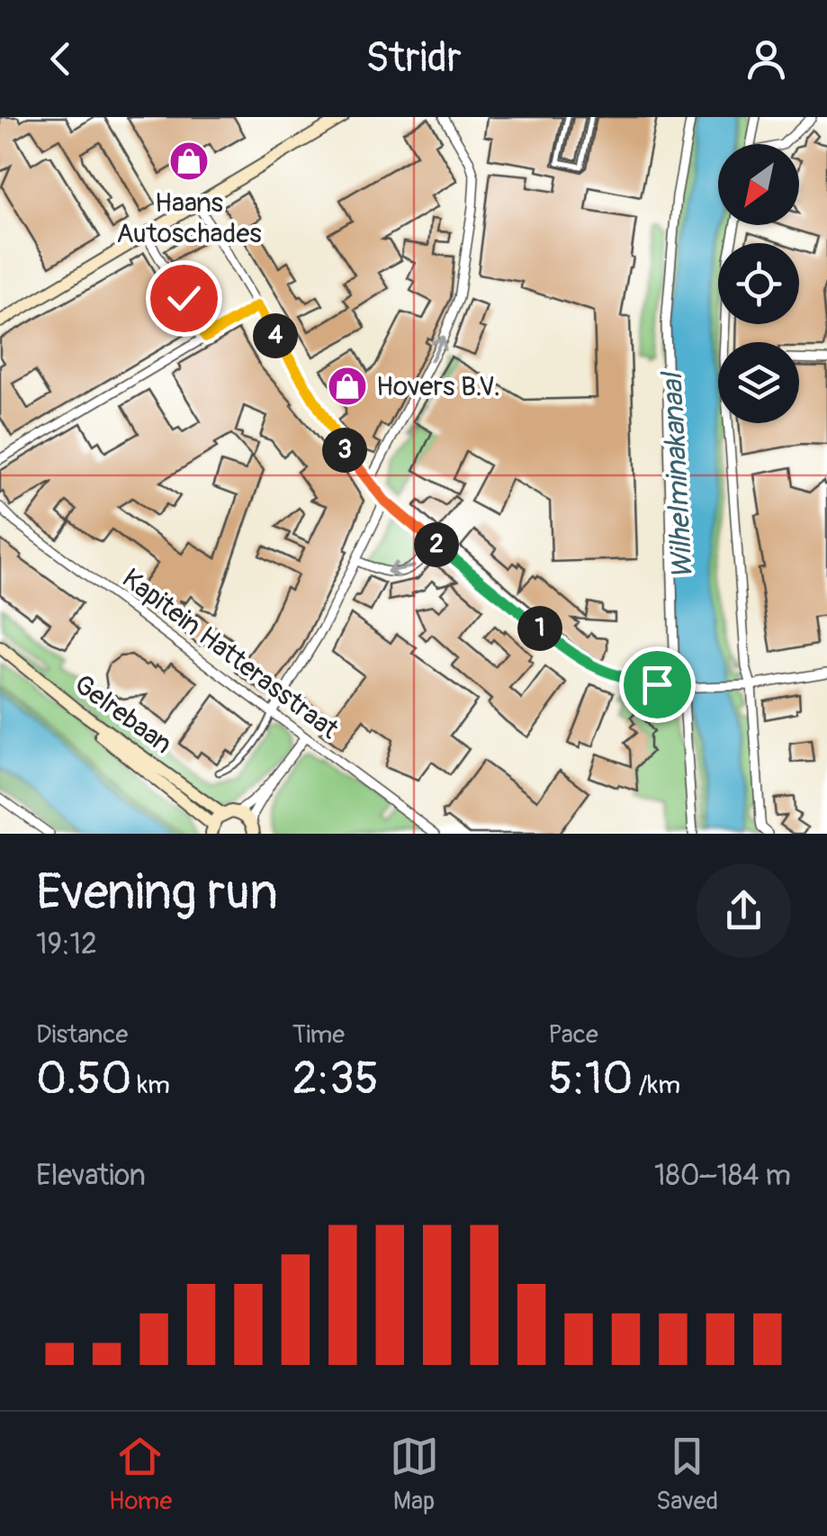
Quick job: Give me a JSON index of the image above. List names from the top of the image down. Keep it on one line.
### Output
{"streets":{"street":["Kapitein Hatterasstraat","Gelrebaan"]},"water":["Wilhelminakanaal"],"places":{"shop":["Haans Autoschades","Hovers B.V."]},"north":"bottom left","page":{"header":"Stridr","pins":["4","3","2","1"],"heading":["Evening run","19:12"],"stats":[["Distance","0.50 km"],["Time","2:35"],["Pace","5:10 /km"]],"chart":["Elevation","180–184 m"],"tabs":["Home","Map","Saved"]}}
